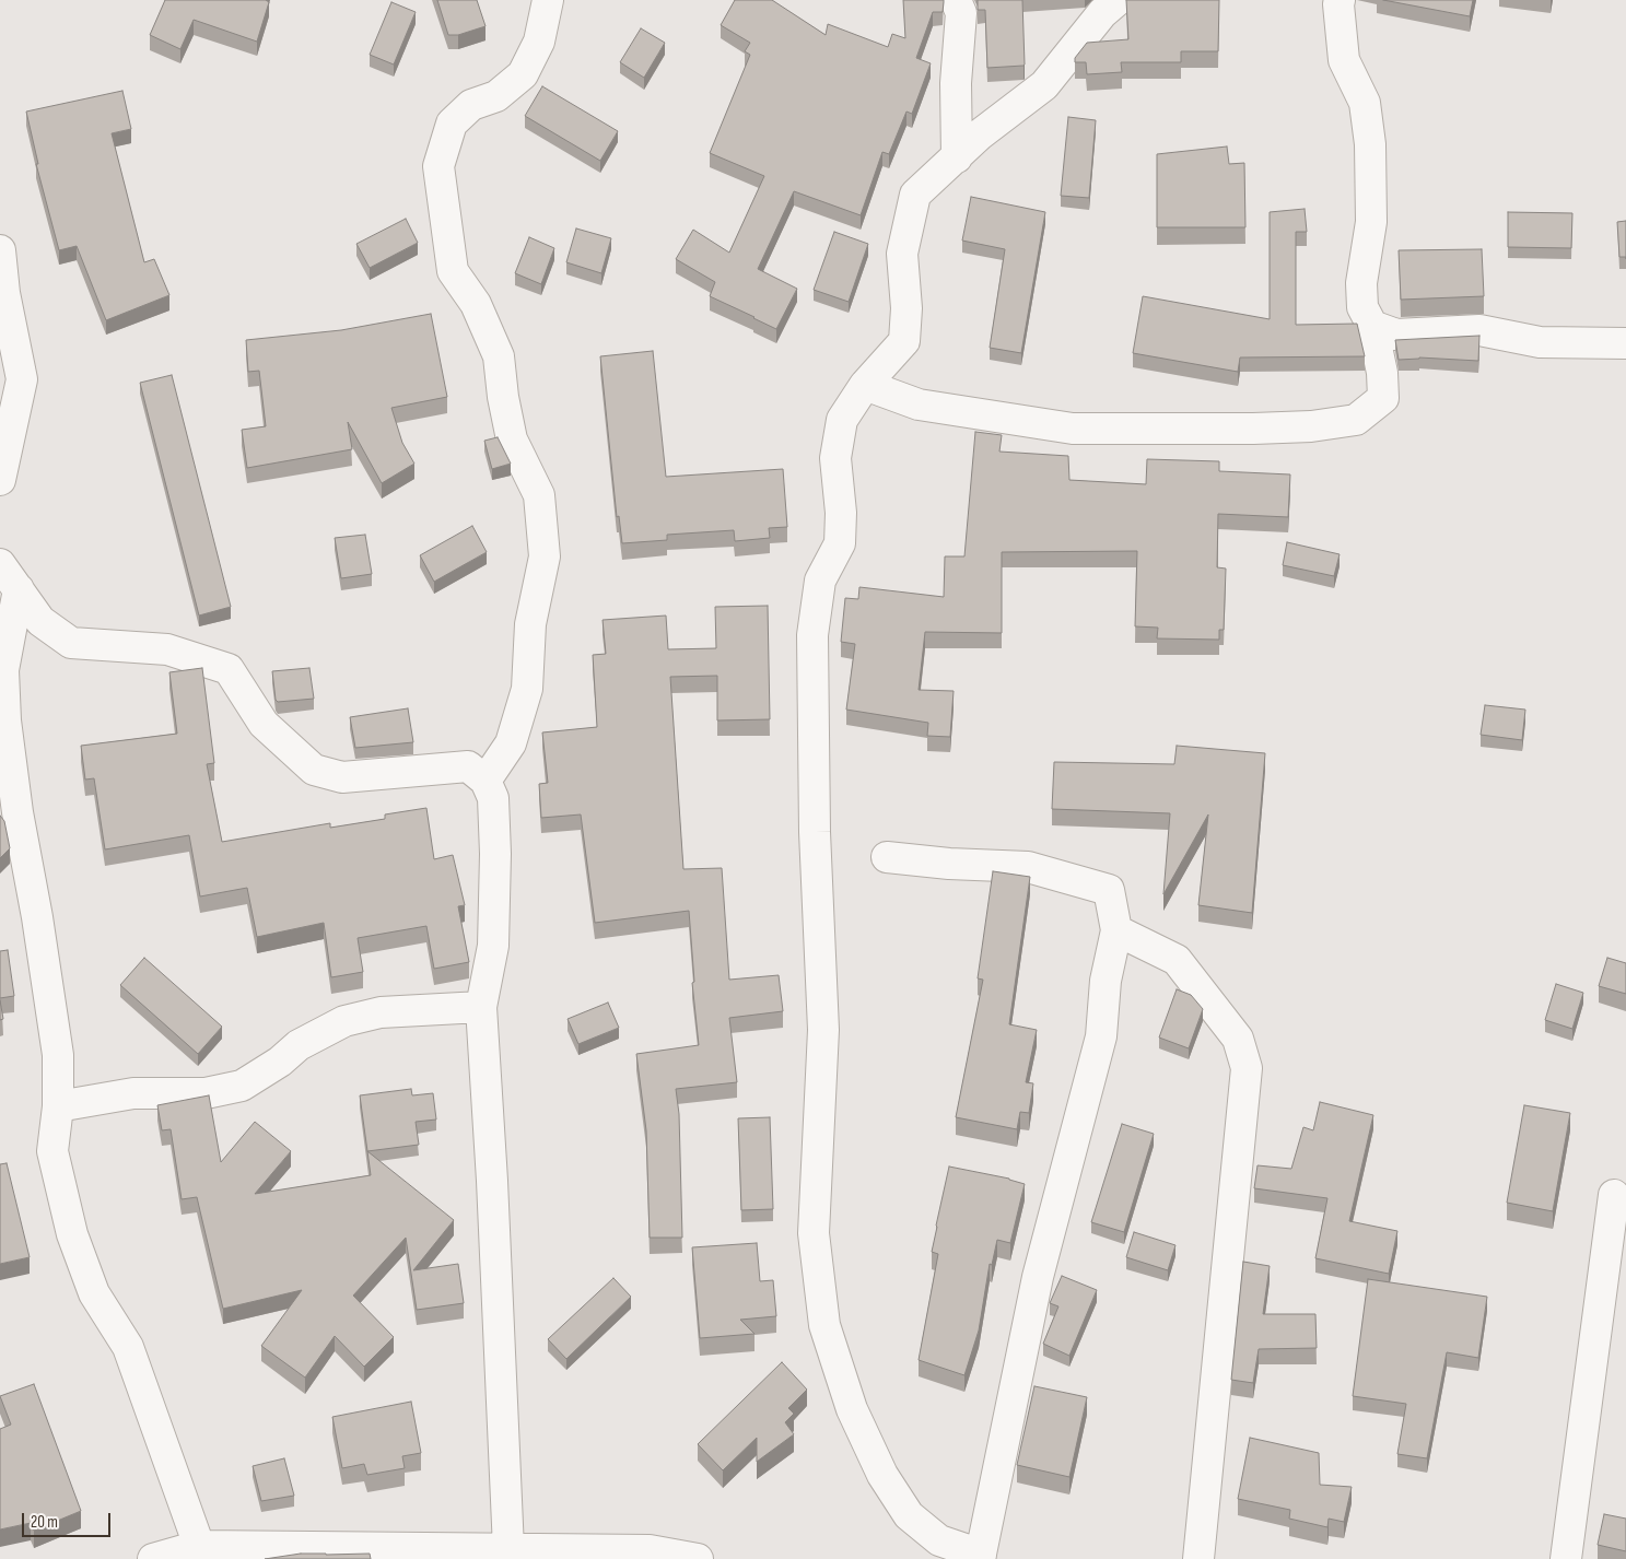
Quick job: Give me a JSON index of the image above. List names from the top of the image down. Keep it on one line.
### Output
{"scale_bar":"20 m"}
